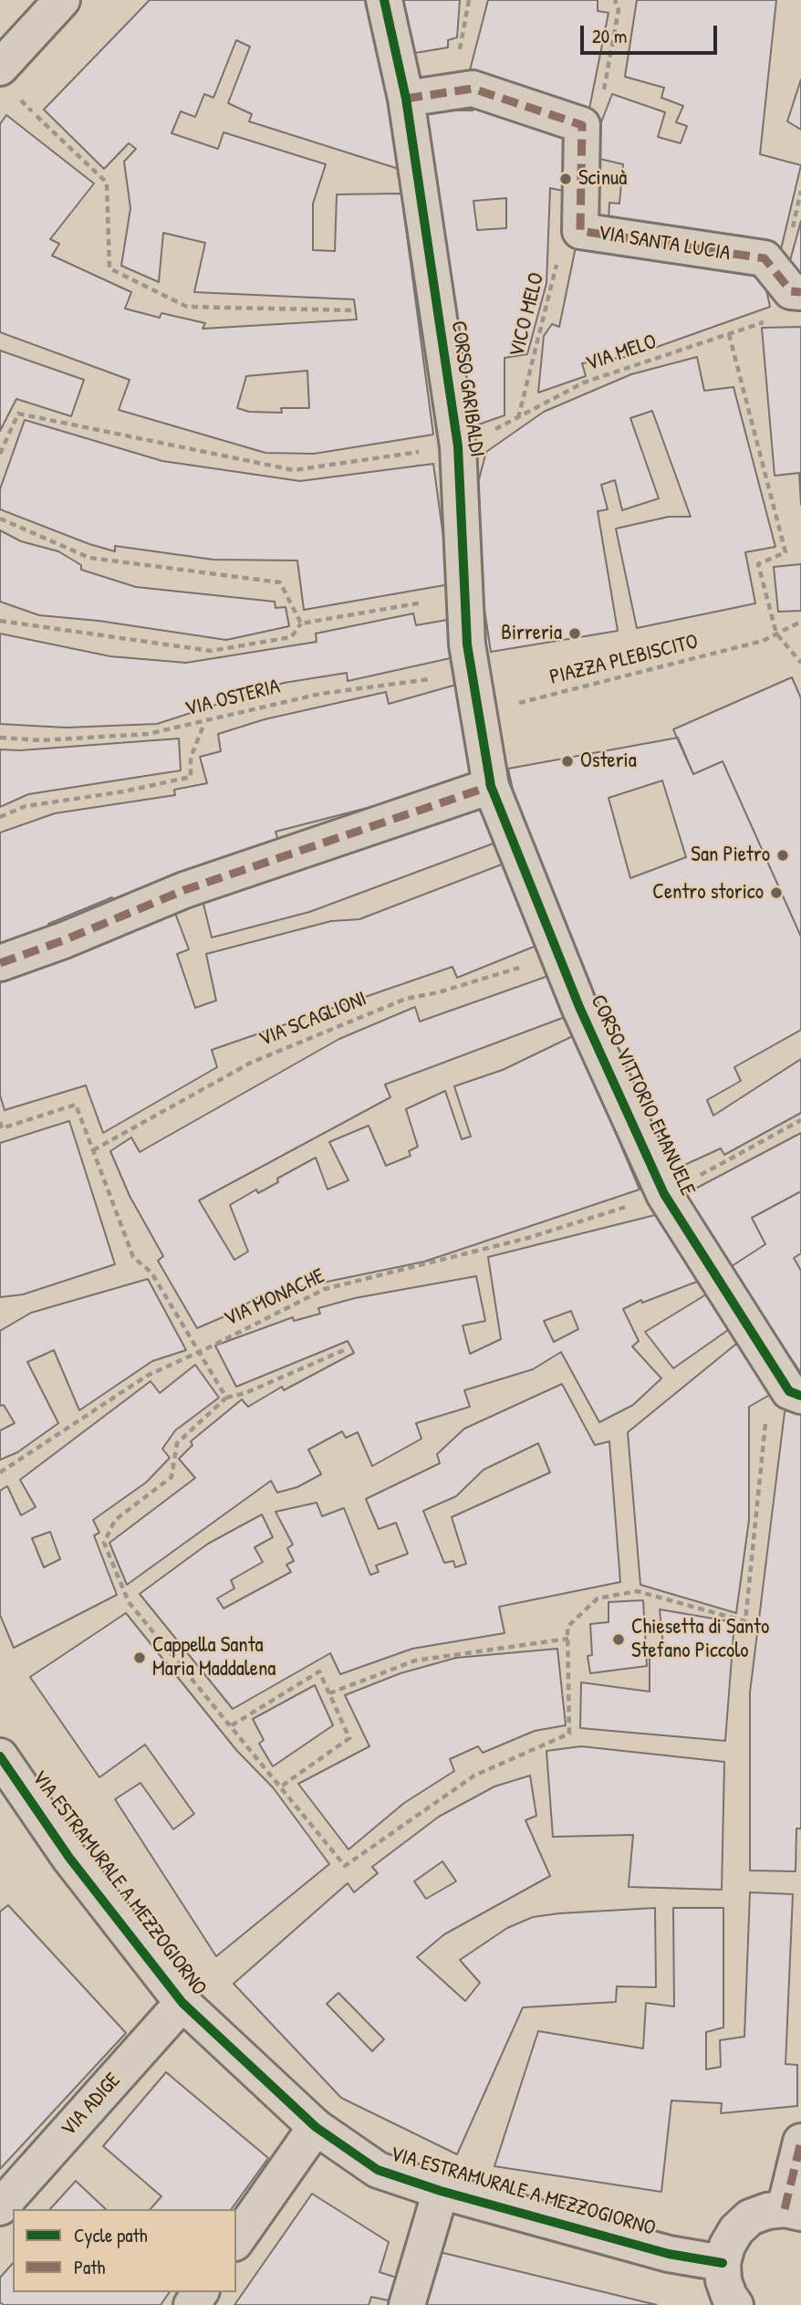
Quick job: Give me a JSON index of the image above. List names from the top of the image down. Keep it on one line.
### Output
{"streets":{"street":["VIA SANTA LUCIA","CORSO GARIBALDI","CORSO VITTORIO EMANUELE","VIA ESTRAMURALE A MEZZOGIORNO","VIA ADIGE"],"path":["VICO MELO","VIA MELO","PIAZZA PLEBISCITO","VIA OSTERIA","VIA SCAGLIONI","VIA MONACHE"]},"crossings":[["VIA SANTA LUCIA","VICO MELO"],["VIA SANTA LUCIA","VIA MELO"],["VICO MELO","VIA MELO"],["VIA MELO","CORSO GARIBALDI"],["CORSO GARIBALDI","PIAZZA PLEBISCITO"],["CORSO GARIBALDI","VIA OSTERIA"],["CORSO GARIBALDI","CORSO VITTORIO EMANUELE"],["VIA SCAGLIONI","CORSO VITTORIO EMANUELE"],["CORSO VITTORIO EMANUELE","VIA MONACHE"],["VIA ESTRAMURALE A MEZZOGIORNO","VIA ADIGE"]],"places":["Scinuà","Birreria","Osteria","San Pietro","Centro storico","Chiesetta di Santo Stefano Piccolo","Cappella Santa Maria Maddalena"],"legend":["Cycle path","Path"],"scale_bar":"20 m"}
